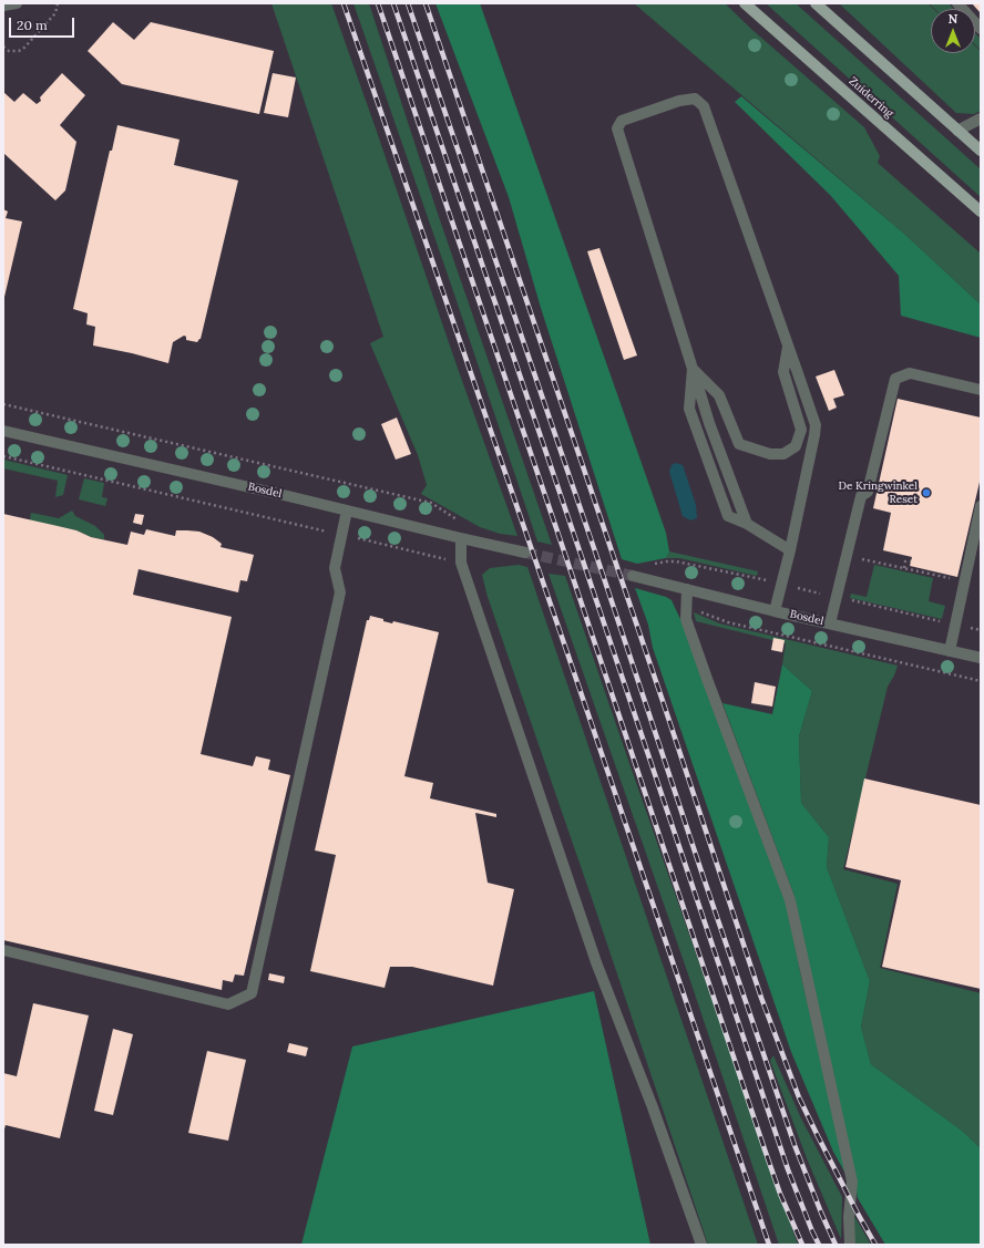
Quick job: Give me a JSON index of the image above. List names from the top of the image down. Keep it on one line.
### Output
{"streets":{"main road":["Zuiderring"],"street":["Bosdel"]},"places":["De Kringwinkel Reset"],"scale_bar":"20 m","north":"top"}
